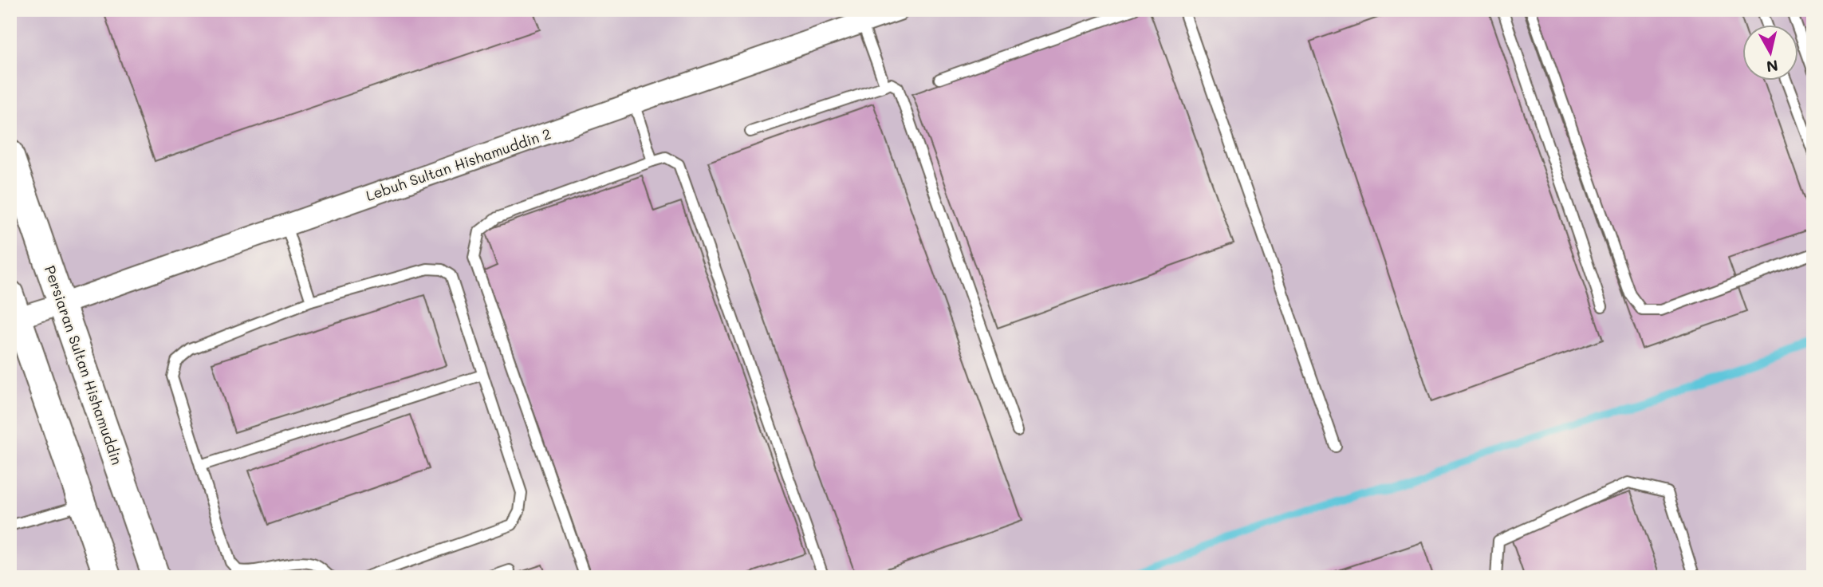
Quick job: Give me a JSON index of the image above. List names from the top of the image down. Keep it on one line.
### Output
{"streets":{"street":["Lebuh Sultan Hishamuddin 2","Persiaran Sultan Hishamuddin"]},"crossings":[["Lebuh Sultan Hishamuddin 2","Persiaran Sultan Hishamuddin"]],"north":"bottom"}
